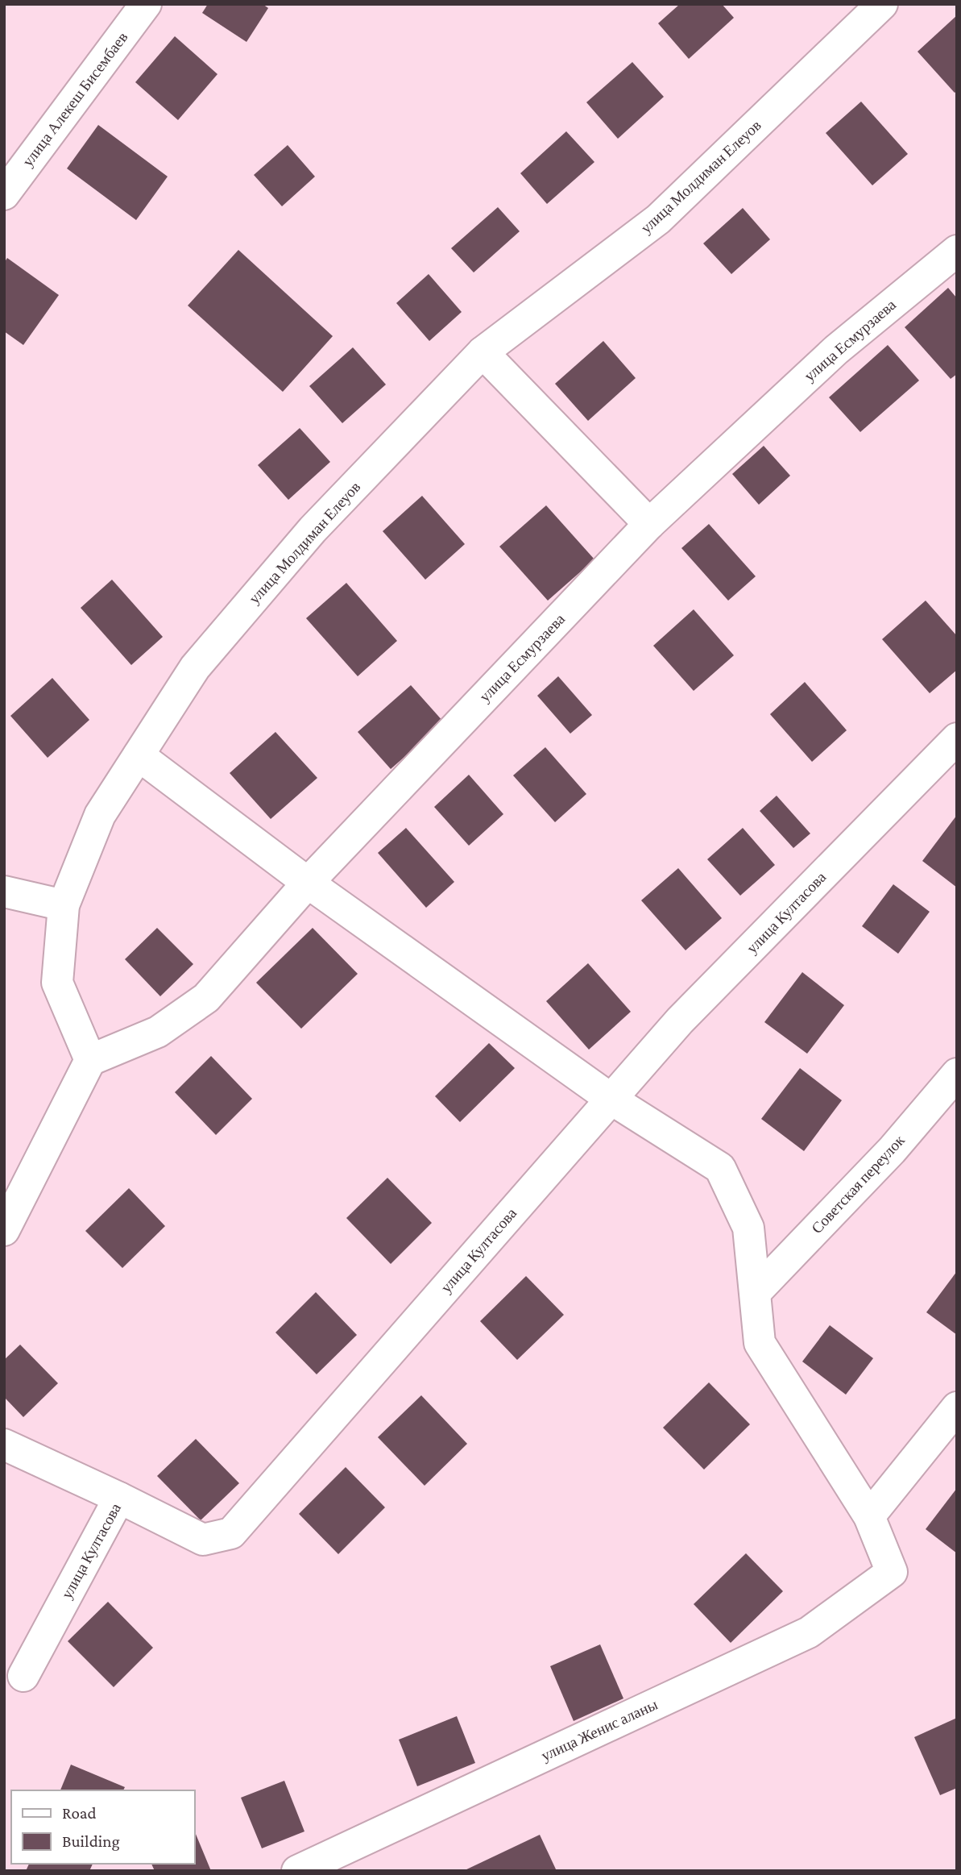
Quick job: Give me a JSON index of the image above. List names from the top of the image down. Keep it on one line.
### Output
{"streets":{"street":["улица Алекеш Бисембаев","улица Молдиман Елеуов","улица Есмурзаева","улица Култасова","Советская переулок","улица Женис аланы"]},"crossings":[["улица Молдиман Елеуов","улица Есмурзаева"]],"legend":["Road","Building"]}
